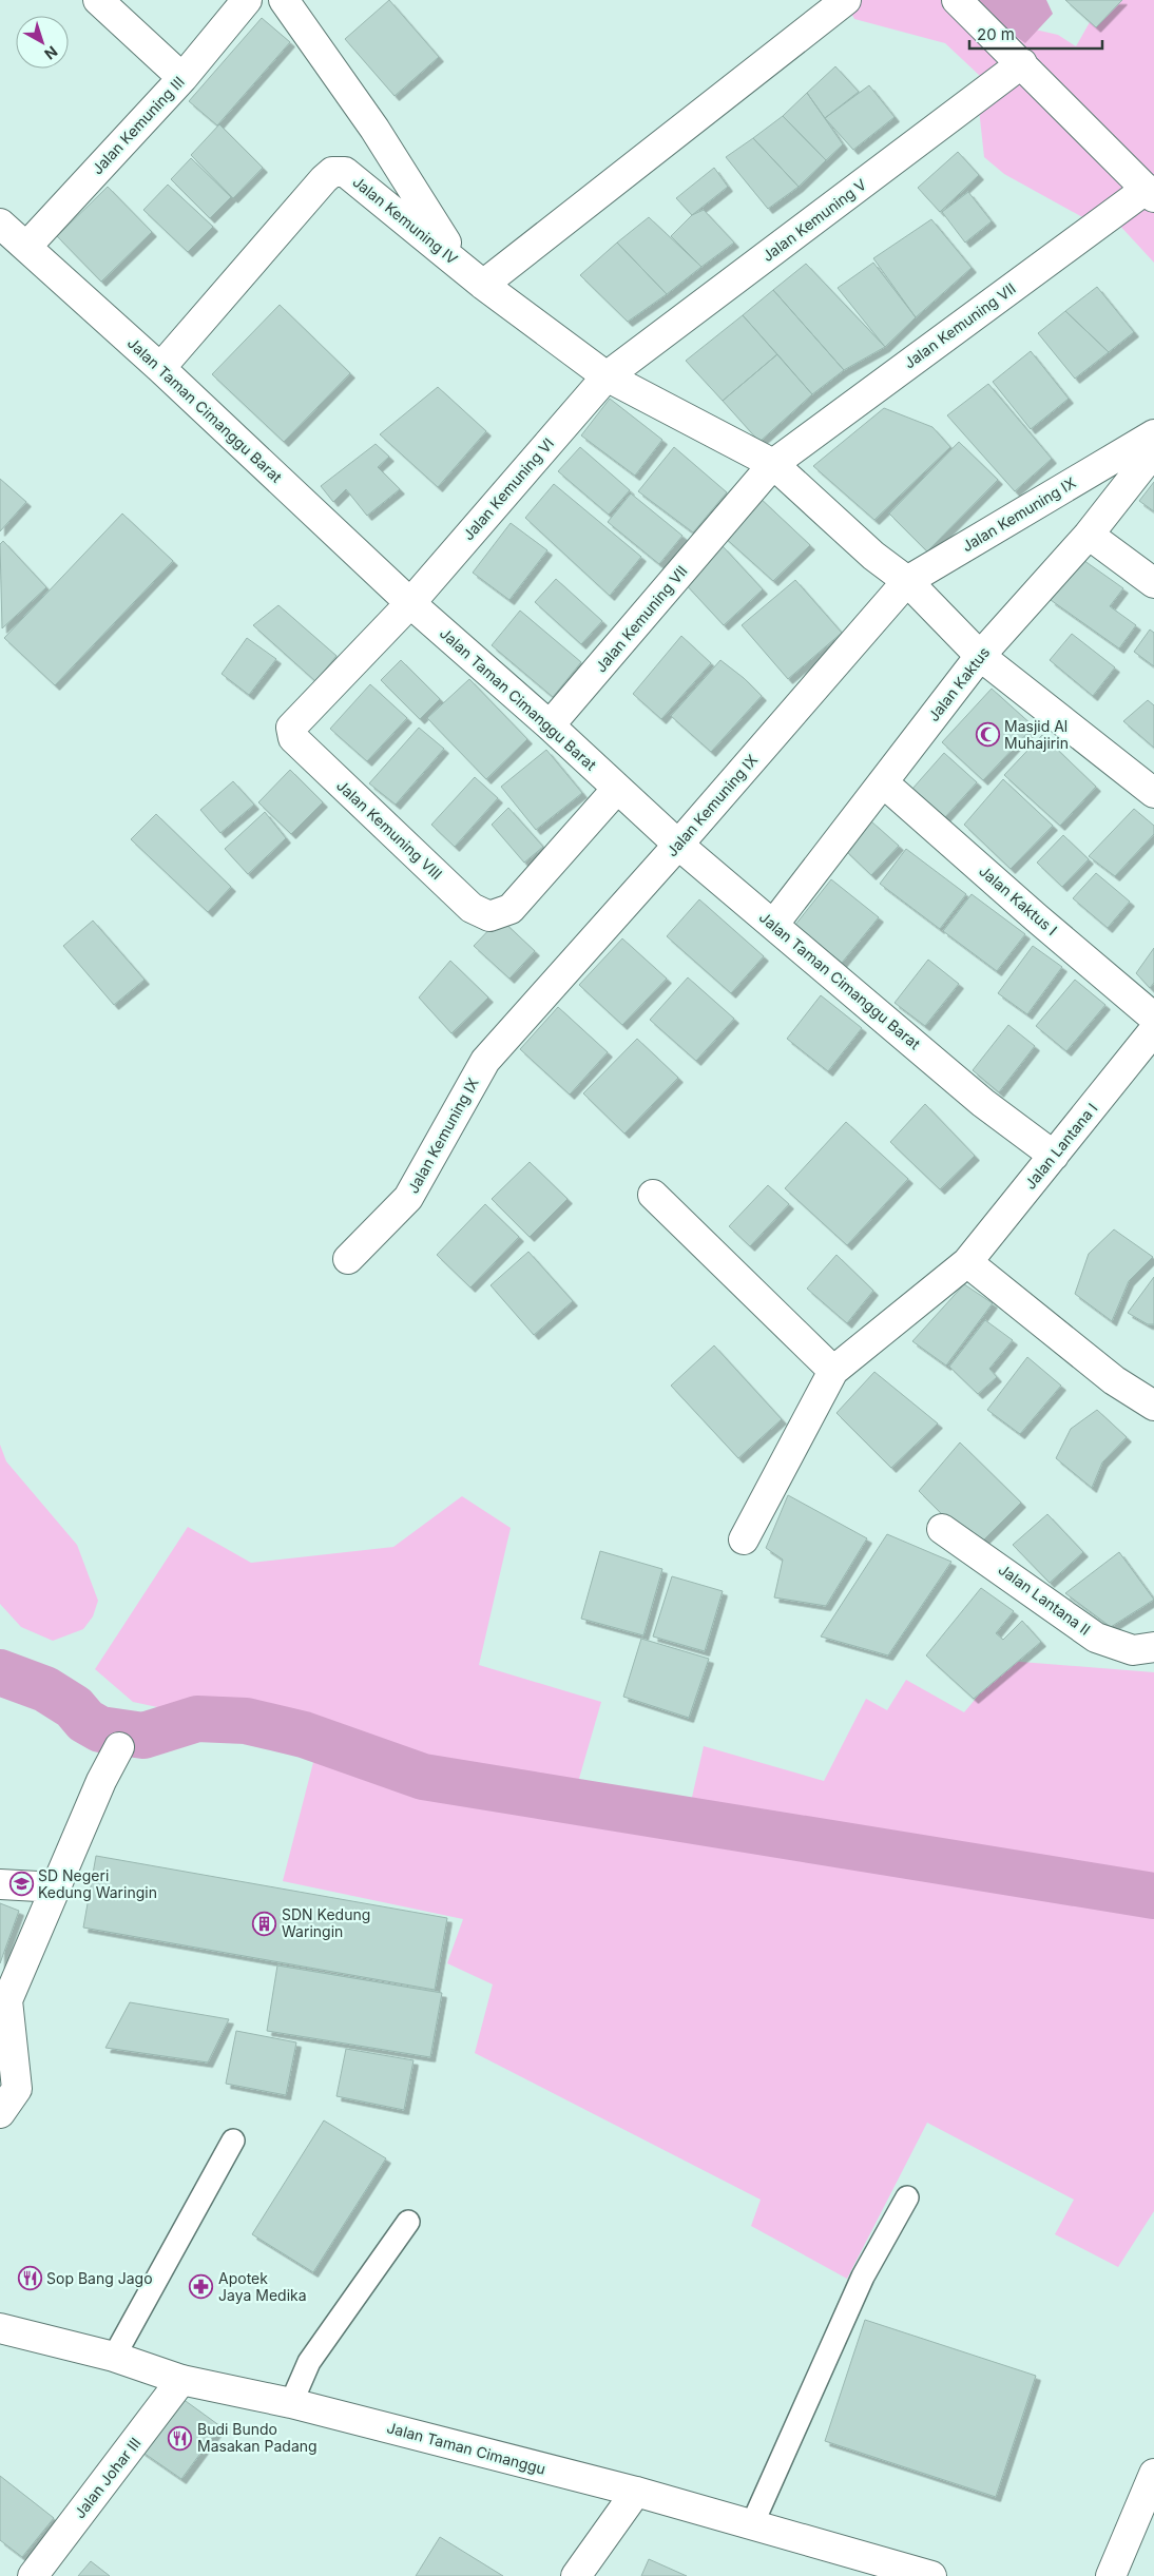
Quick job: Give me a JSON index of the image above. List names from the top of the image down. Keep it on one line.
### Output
{"streets":{"street":["Jalan Kemuning III","Jalan Kemuning IV","Jalan Kemuning V","Jalan Kemuning VII","Jalan Taman Cimanggu Barat","Jalan Kemuning VI","Jalan Kemuning IX","Jalan Kaktus","Jalan Kemuning VIII","Jalan Kaktus I","Jalan Lantana I","Jalan Lantana II","Jalan Taman Cimanggu","Jalan Johar III"]},"crossings":[["Jalan Kemuning III","Jalan Taman Cimanggu Barat"],["Jalan Kemuning IV","Jalan Kemuning V"],["Jalan Kemuning IV","Jalan Taman Cimanggu Barat"],["Jalan Kemuning IV","Jalan Kemuning VI"],["Jalan Kemuning V","Jalan Kemuning VI"],["Jalan Kemuning VII","Jalan Taman Cimanggu Barat"],["Jalan Taman Cimanggu Barat","Jalan Kemuning VI"],["Jalan Taman Cimanggu Barat","Jalan Kemuning IX"],["Jalan Taman Cimanggu Barat","Jalan Kaktus"],["Jalan Taman Cimanggu Barat","Jalan Kemuning VIII"],["Jalan Taman Cimanggu Barat","Jalan Lantana I"],["Jalan Kemuning VI","Jalan Kemuning VIII"],["Jalan Kaktus","Jalan Kaktus I"],["Jalan Taman Cimanggu","Jalan Johar III"]],"places":{"mosque":["Masjid Al Muhajirin"],"school or university":["SD Negeri Kedung Waringin"],"building":["SDN Kedung Waringin"],"restaurant":["Sop Bang Jago","Budi Bundo Masakan Padang"],"pharmacy":["Apotek Jaya Medika"]},"scale_bar":"20 m","north":"bottom right"}
